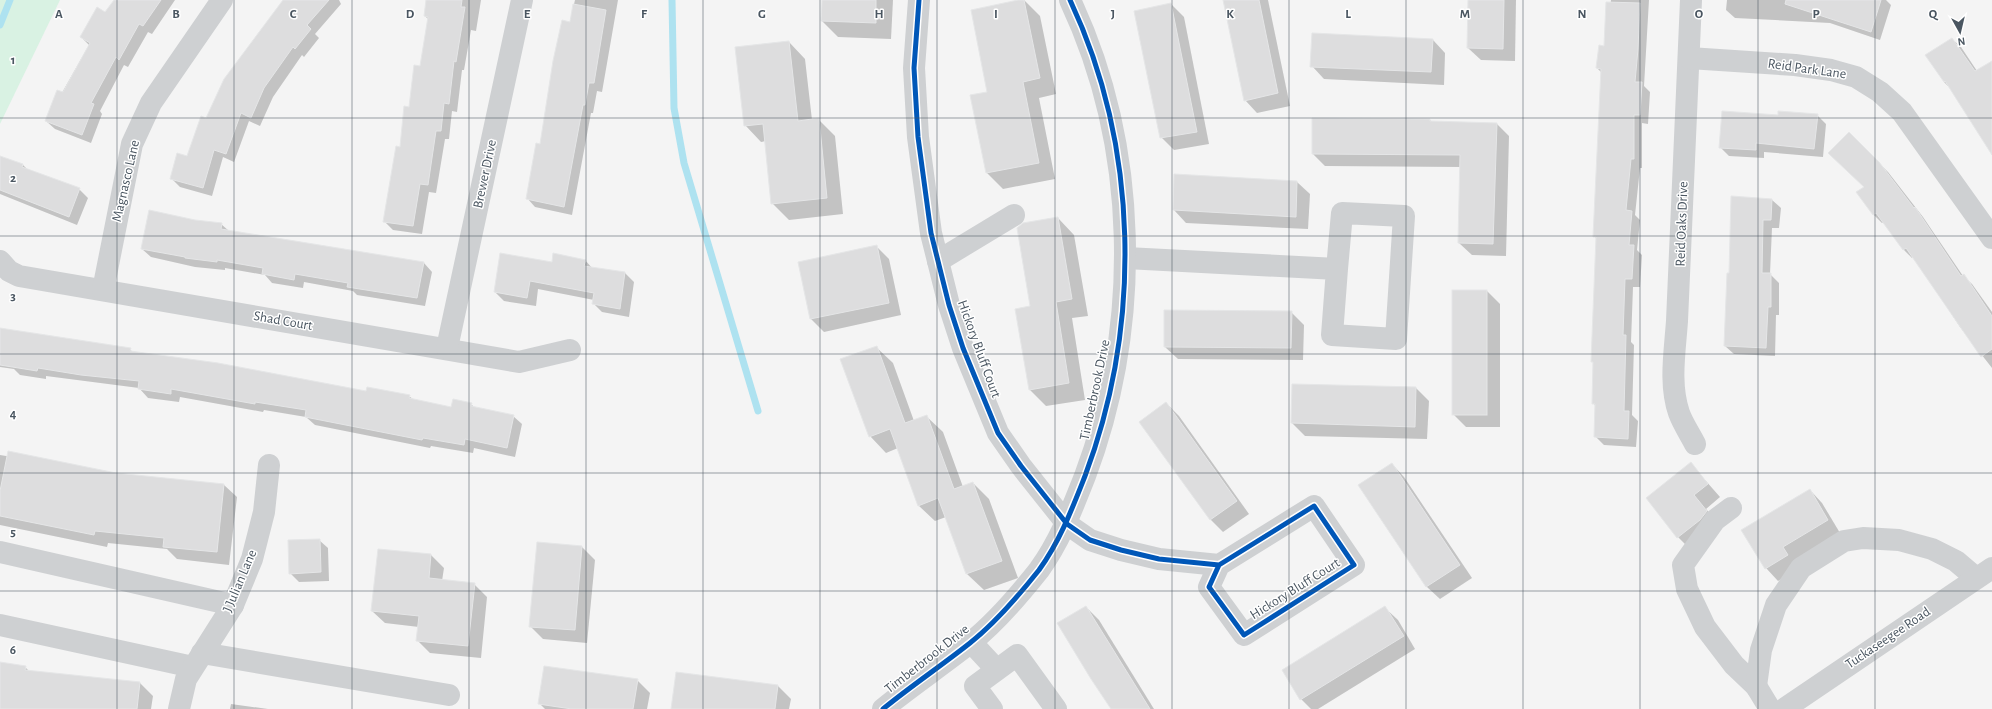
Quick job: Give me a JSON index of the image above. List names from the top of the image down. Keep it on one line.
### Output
{"streets":{"street":["Reid Park Lane","Brewer Drive","Magnasco Lane","Reid Oaks Drive","Shad Court","Hickory Bluff Court","Timberbrook Drive","J Julian Lane","Tuckaseegee Road"]},"crossings":[["Reid Park Lane","Reid Oaks Drive"],["Brewer Drive","Shad Court"],["Magnasco Lane","Shad Court"],["Hickory Bluff Court","Timberbrook Drive"]],"north":"bottom","grid":{"columns":["A","B","C","D","E","F","G","H","I","J","K","L","M","N","O","P","Q"],"rows":["1","2","3","4","5","6"]}}
